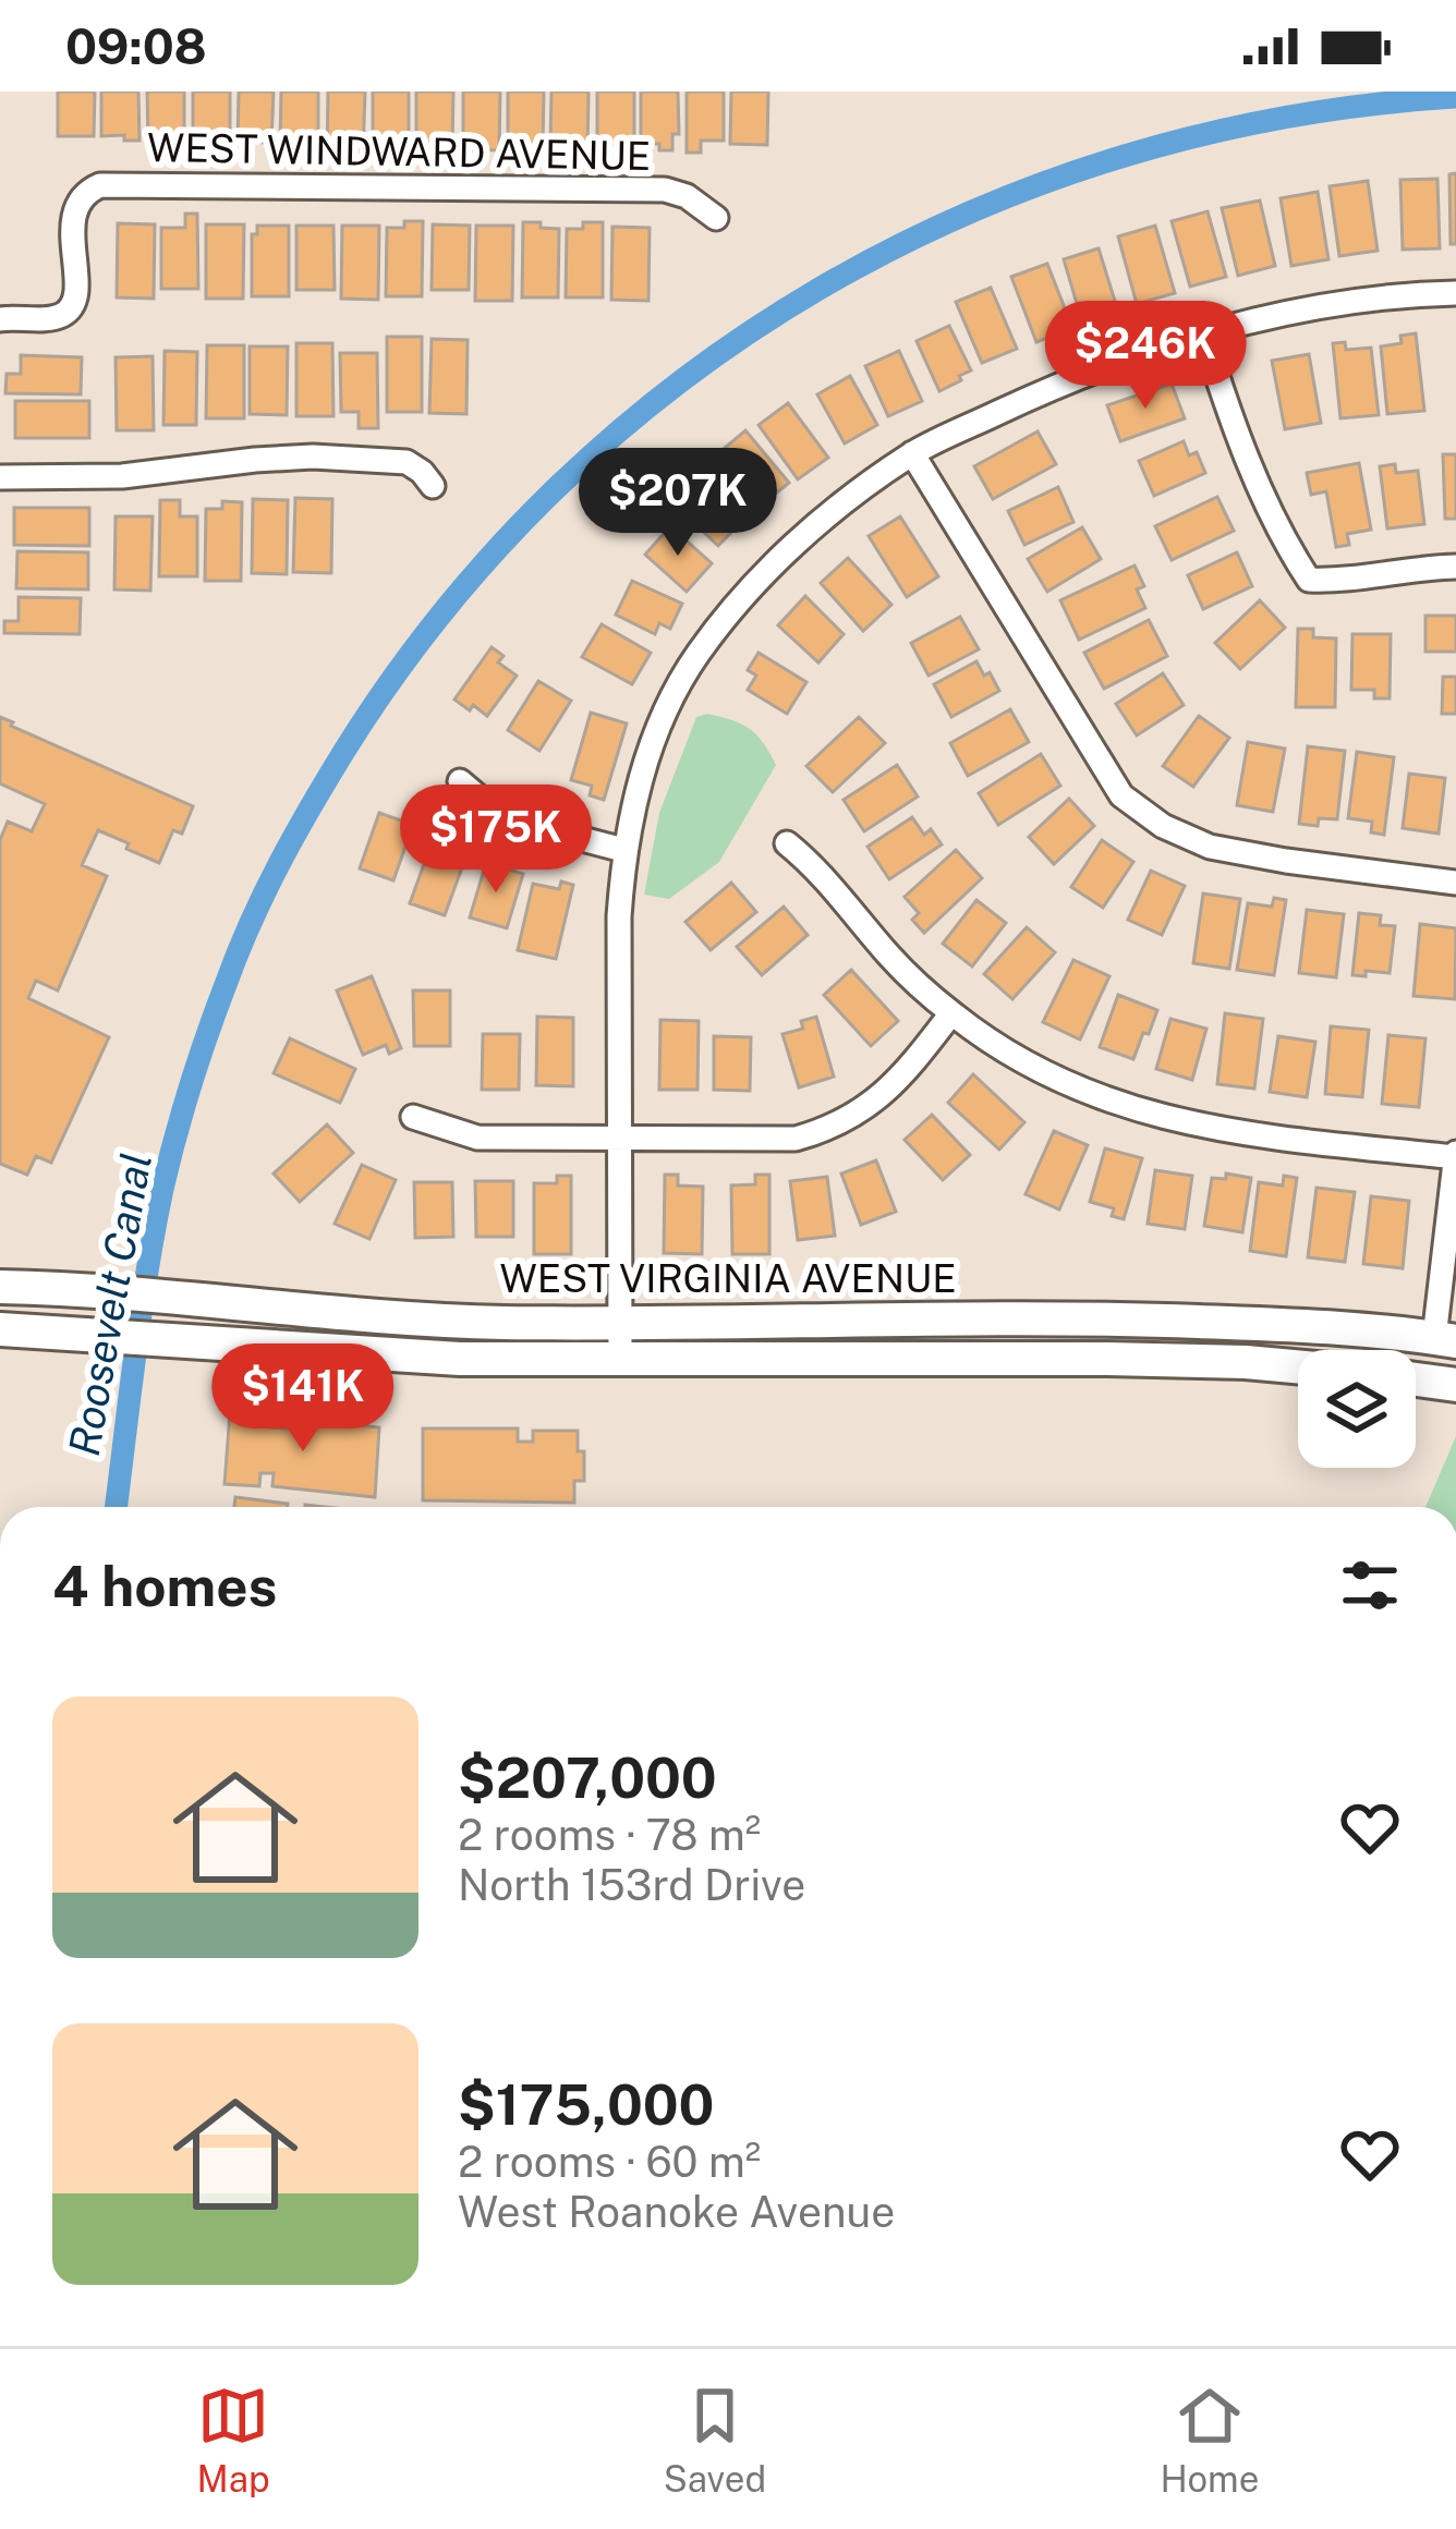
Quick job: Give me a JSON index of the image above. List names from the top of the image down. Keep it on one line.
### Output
{"streets":{"main road":["WEST VIRGINIA AVENUE"],"street":["WEST WINDWARD AVENUE"]},"water":["Roosevelt Canal"],"page":{"status":"09:08","price":["$246K","$207K","$175K","$141K"],"heading":"4 homes","list":[{"name":"$207,000","note":"2 rooms · 78 m² · North 153rd Drive"},{"name":"$175,000","note":"2 rooms · 60 m² · West Roanoke Avenue"}],"tabs":["Map","Saved","Home"]}}
